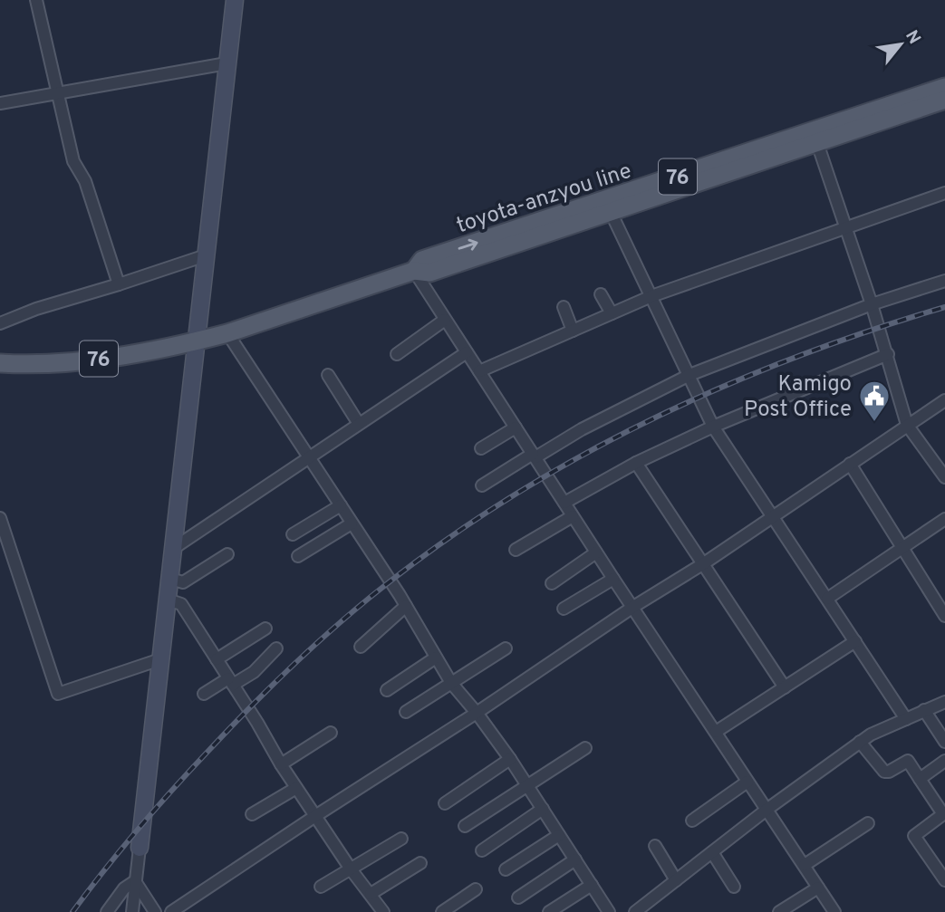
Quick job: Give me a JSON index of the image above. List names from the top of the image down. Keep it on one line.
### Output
{"streets":{"main road":["76","toyota-anzyou line"]},"places":{"public building":["Kamigo Post Office"]},"north":"top right"}
